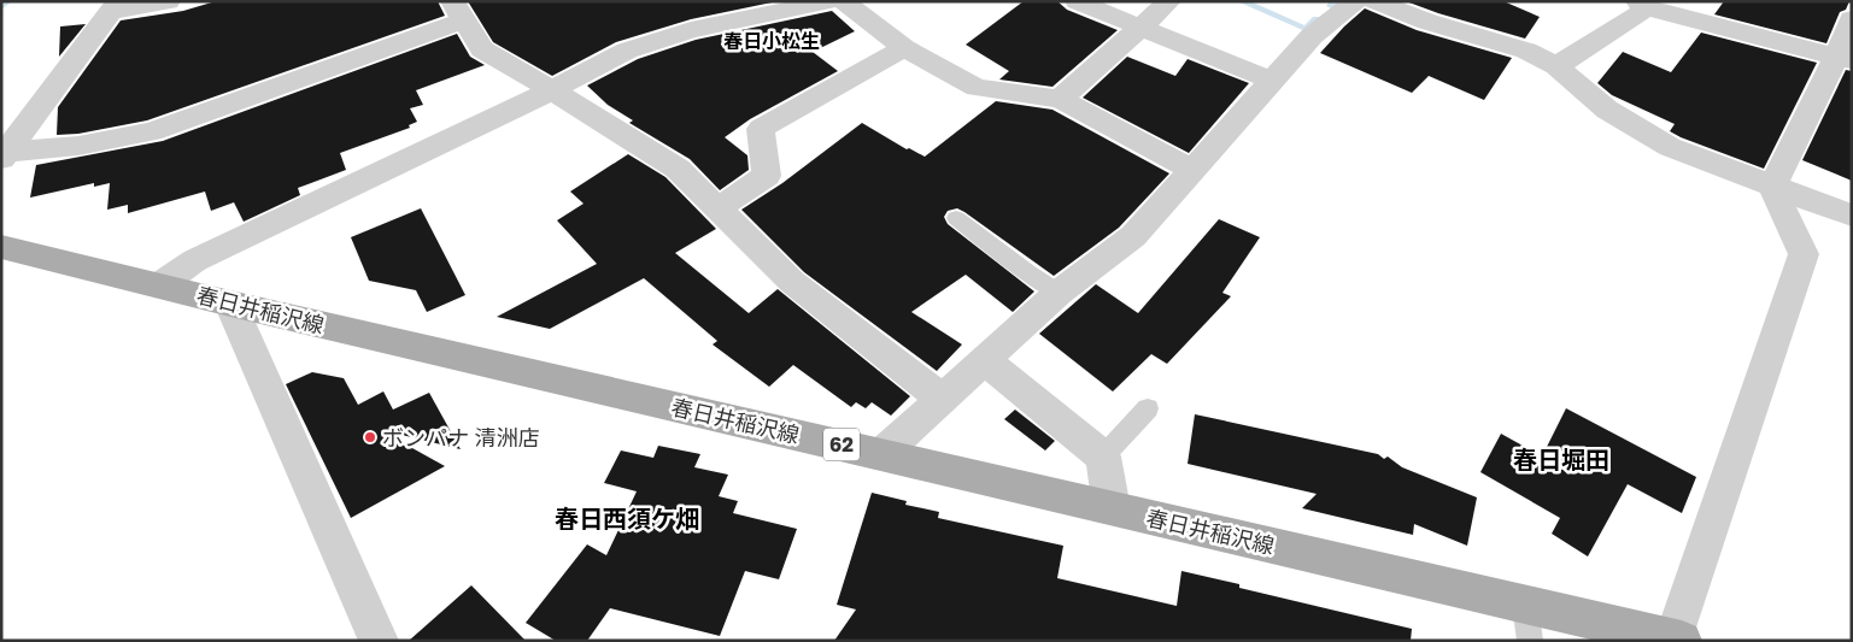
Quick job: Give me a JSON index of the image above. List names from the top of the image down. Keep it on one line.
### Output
{"streets":{"main road":["春日井稲沢線","62"]},"districts":["春日小松生","春日堀田","春日西須ケ畑"],"places":["ボンパナ 清洲店"]}
